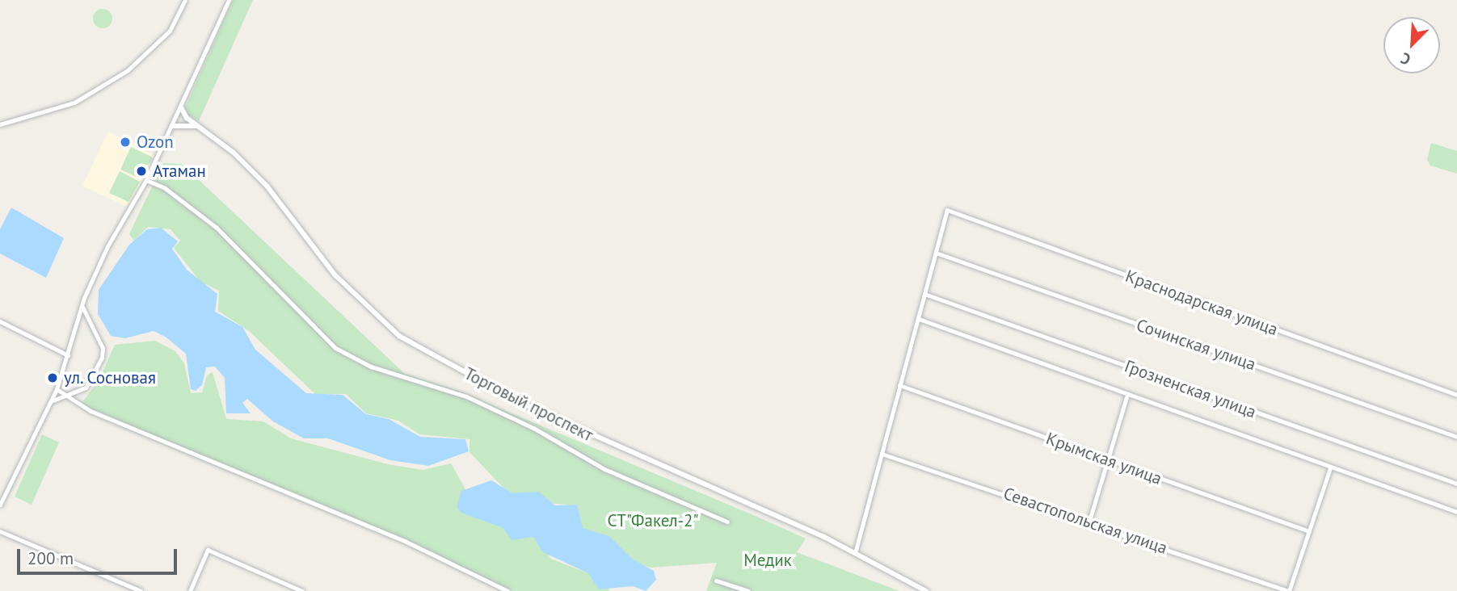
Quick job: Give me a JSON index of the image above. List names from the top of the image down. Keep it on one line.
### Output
{"streets":{"street":["Краснодарская улица","Сочинская улица","Грозненская улица","Торговый проспект","Крымская улица","Севастопольская улица"]},"crossings":[["Краснодарская улица","Сочинская улица"]],"parks":["СТ\"Факел-2\"","Медик"],"places":["Ozon","Атаман","ул. Сосновая"],"scale_bar":"200 m","north":"bottom left"}
